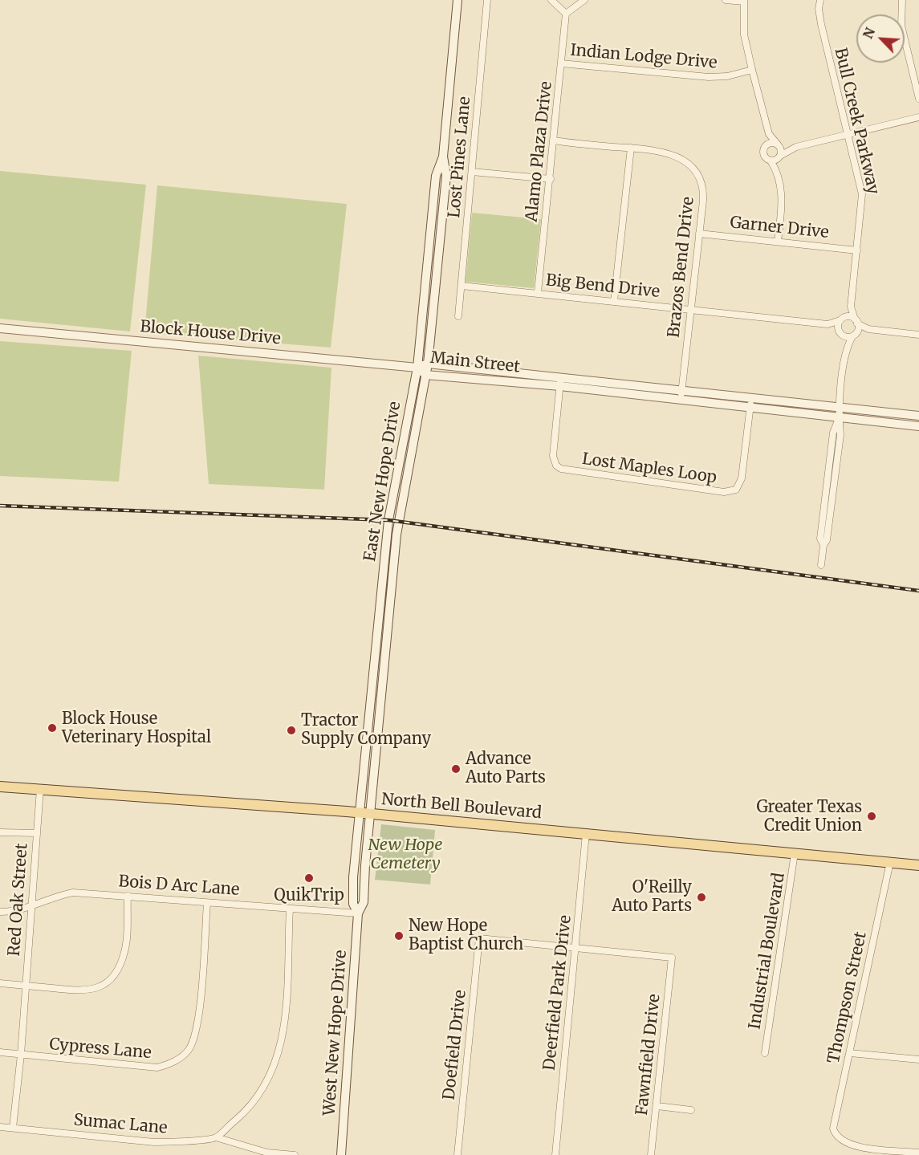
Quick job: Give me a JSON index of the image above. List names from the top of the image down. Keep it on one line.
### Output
{"streets":{"main road":["Block House Drive","Main Street","East New Hope Drive","North Bell Boulevard","West New Hope Drive"],"street":["Indian Lodge Drive","Bull Creek Parkway","Alamo Plaza Drive","Lost Pines Lane","Garner Drive","Brazos Bend Drive","Big Bend Drive","Lost Maples Loop","Bois D Arc Lane","Red Oak Street","Industrial Boulevard","Deerfield Park Drive","Thompson Street","Doefield Drive","Cypress Lane","Fawnfield Drive","Sumac Lane"]},"crossings":[["Indian Lodge Drive","Alamo Plaza Drive"],["Bull Creek Parkway","Garner Drive"],["Bull Creek Parkway","Big Bend Drive"],["Alamo Plaza Drive","Brazos Bend Drive"],["Alamo Plaza Drive","Big Bend Drive"],["Lost Pines Lane","Big Bend Drive"],["Garner Drive","Brazos Bend Drive"],["Brazos Bend Drive","Big Bend Drive"],["Brazos Bend Drive","Main Street"],["Block House Drive","Main Street"],["Block House Drive","East New Hope Drive"],["Main Street","Lost Maples Loop"],["Main Street","East New Hope Drive"],["East New Hope Drive","North Bell Boulevard"],["East New Hope Drive","West New Hope Drive"],["North Bell Boulevard","Red Oak Street"],["North Bell Boulevard","Industrial Boulevard"],["North Bell Boulevard","Deerfield Park Drive"],["North Bell Boulevard","Thompson Street"],["North Bell Boulevard","West New Hope Drive"],["Bois D Arc Lane","Red Oak Street"],["Bois D Arc Lane","West New Hope Drive"],["Bois D Arc Lane","Cypress Lane"],["Red Oak Street","Cypress Lane"],["Red Oak Street","Sumac Lane"],["Deerfield Park Drive","Doefield Drive"],["Deerfield Park Drive","Fawnfield Drive"],["Doefield Drive","Fawnfield Drive"]],"parks":["New Hope Cemetery"],"places":["Block House Veterinary Hospital","Tractor Supply Company","Advance Auto Parts","Greater Texas Credit Union","QuikTrip","O'Reilly Auto Parts","New Hope Baptist Church"],"north":"top left"}
